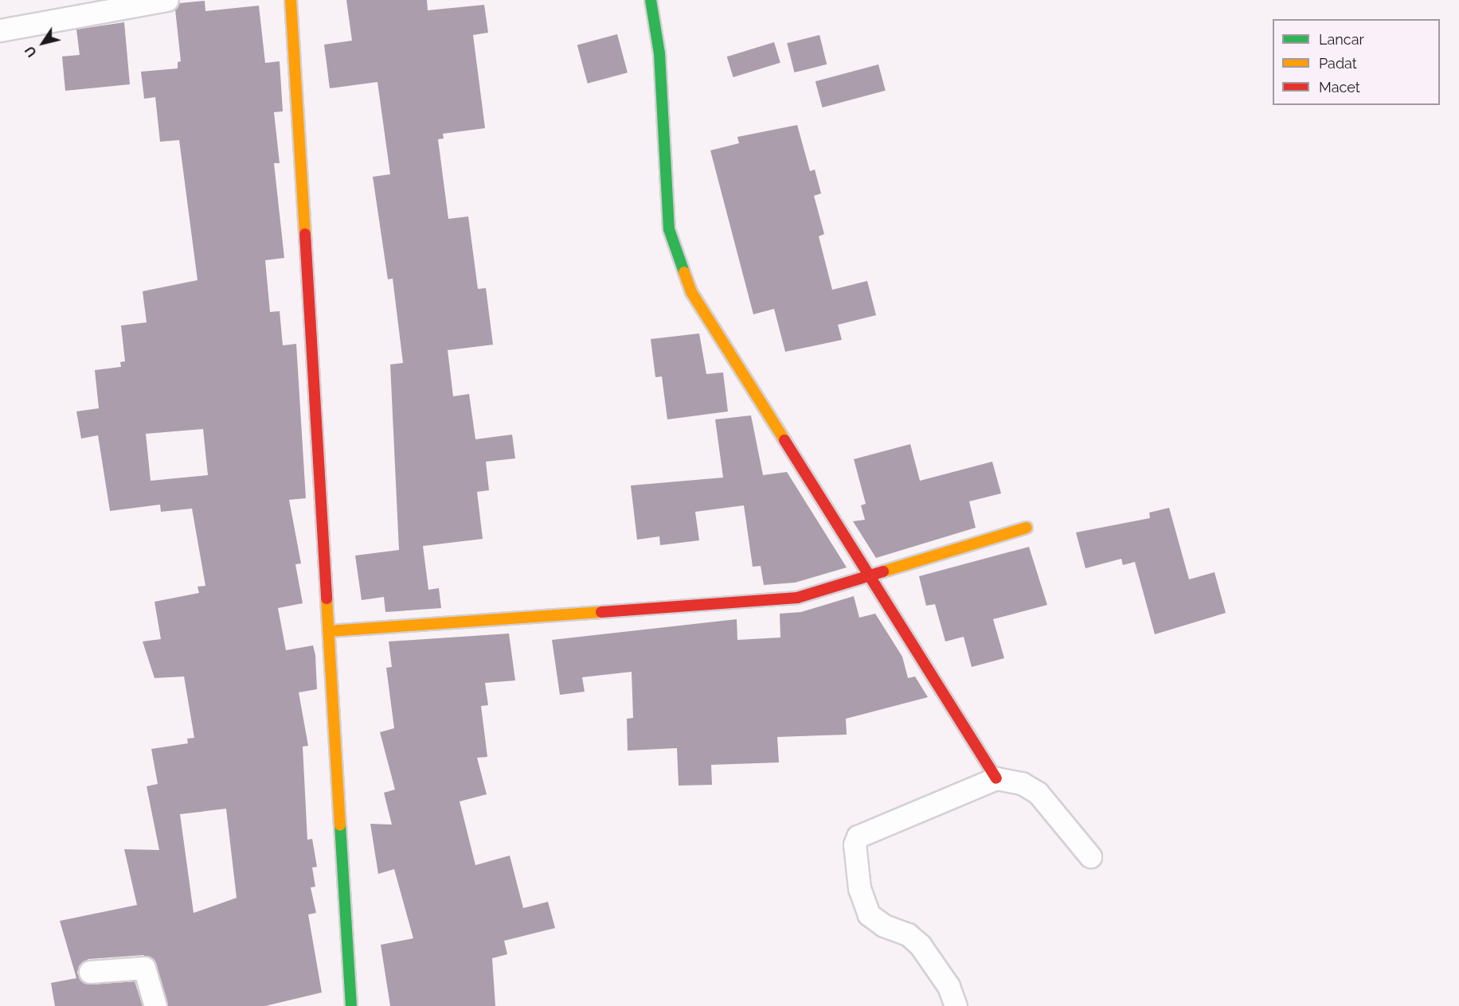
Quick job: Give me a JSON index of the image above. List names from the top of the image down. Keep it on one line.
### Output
{"legend":["Lancar","Padat","Macet"],"north":"bottom left"}
